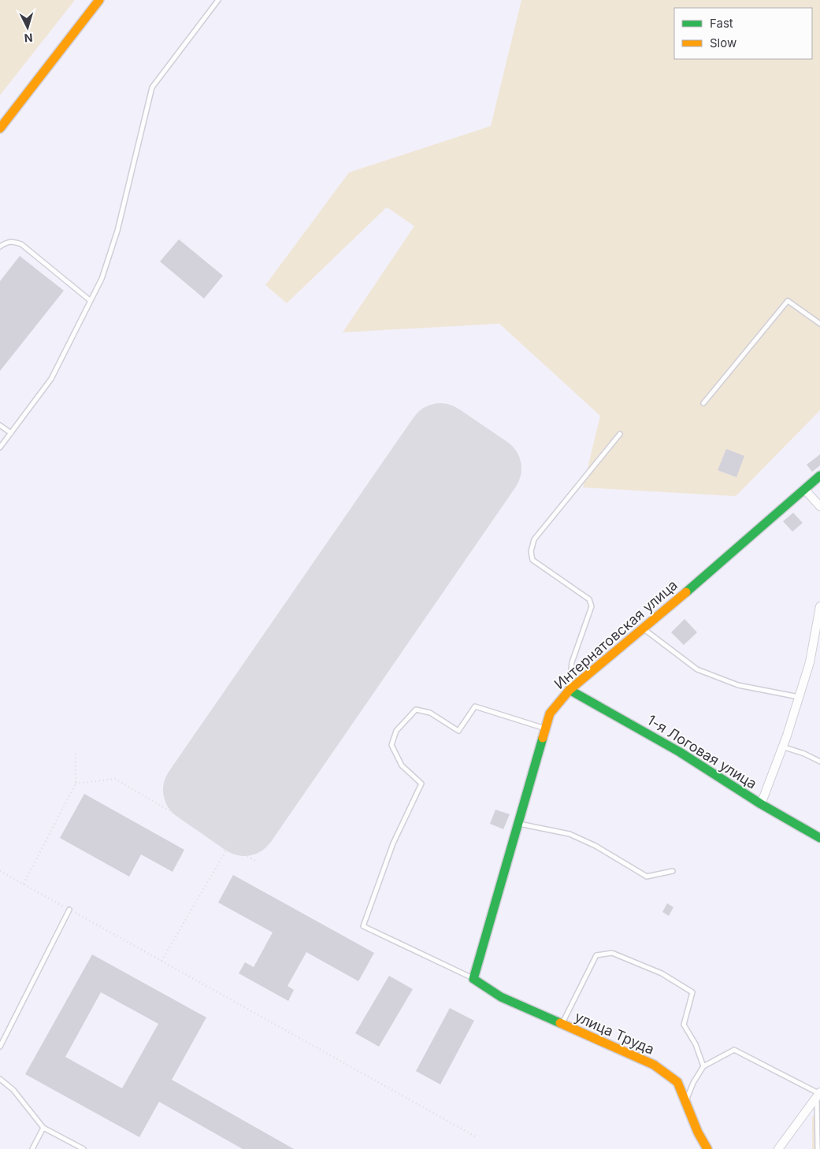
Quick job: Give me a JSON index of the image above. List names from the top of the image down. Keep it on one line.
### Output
{"streets":{"street":["Интернатовская улица","1-я Логовая улица","улица Труда"]},"crossings":[["Интернатовская улица","1-я Логовая улица"],["Интернатовская улица","улица Труда"]],"legend":["Fast","Slow"],"north":"bottom"}
